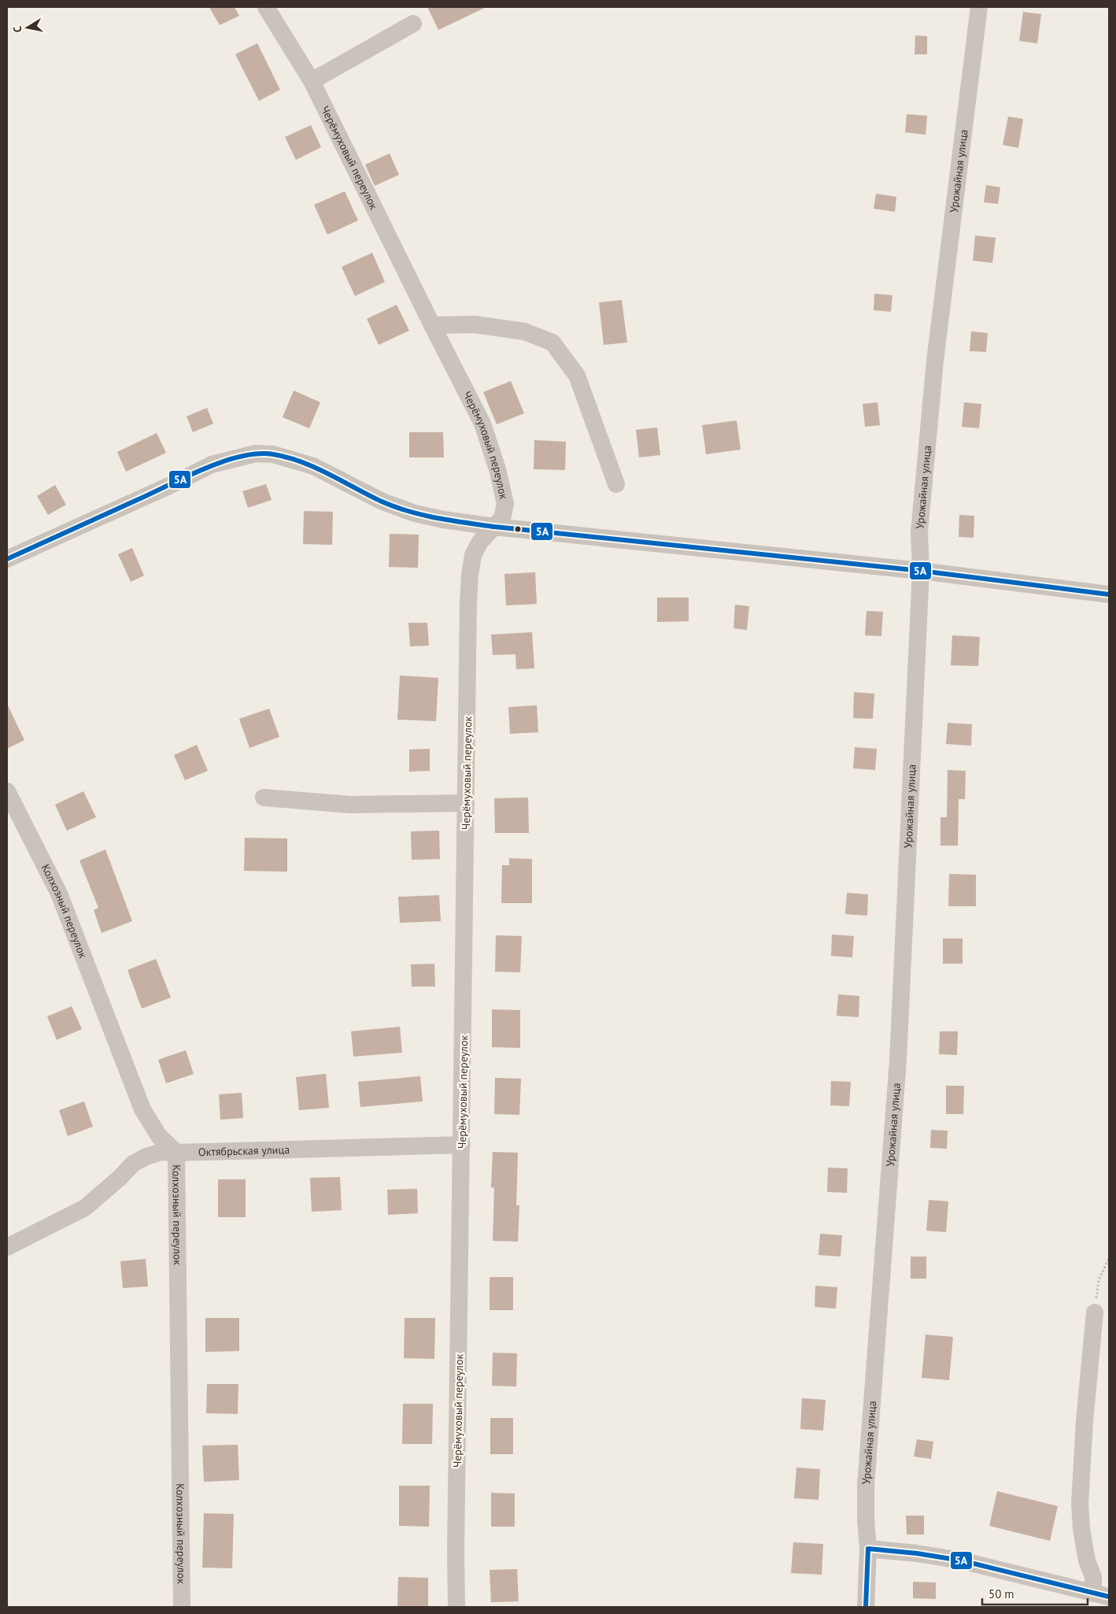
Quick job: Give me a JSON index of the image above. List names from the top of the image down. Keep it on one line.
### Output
{"streets":{"street":["Черёмуховый переулок","Урожайная улица","Колхозный переулок","Октябрьская улица"]},"crossings":[["Черёмуховый переулок","Октябрьская улица"],["Колхозный переулок","Октябрьская улица"]],"lines":["transit line 5А"],"scale_bar":"50 m","north":"left"}
